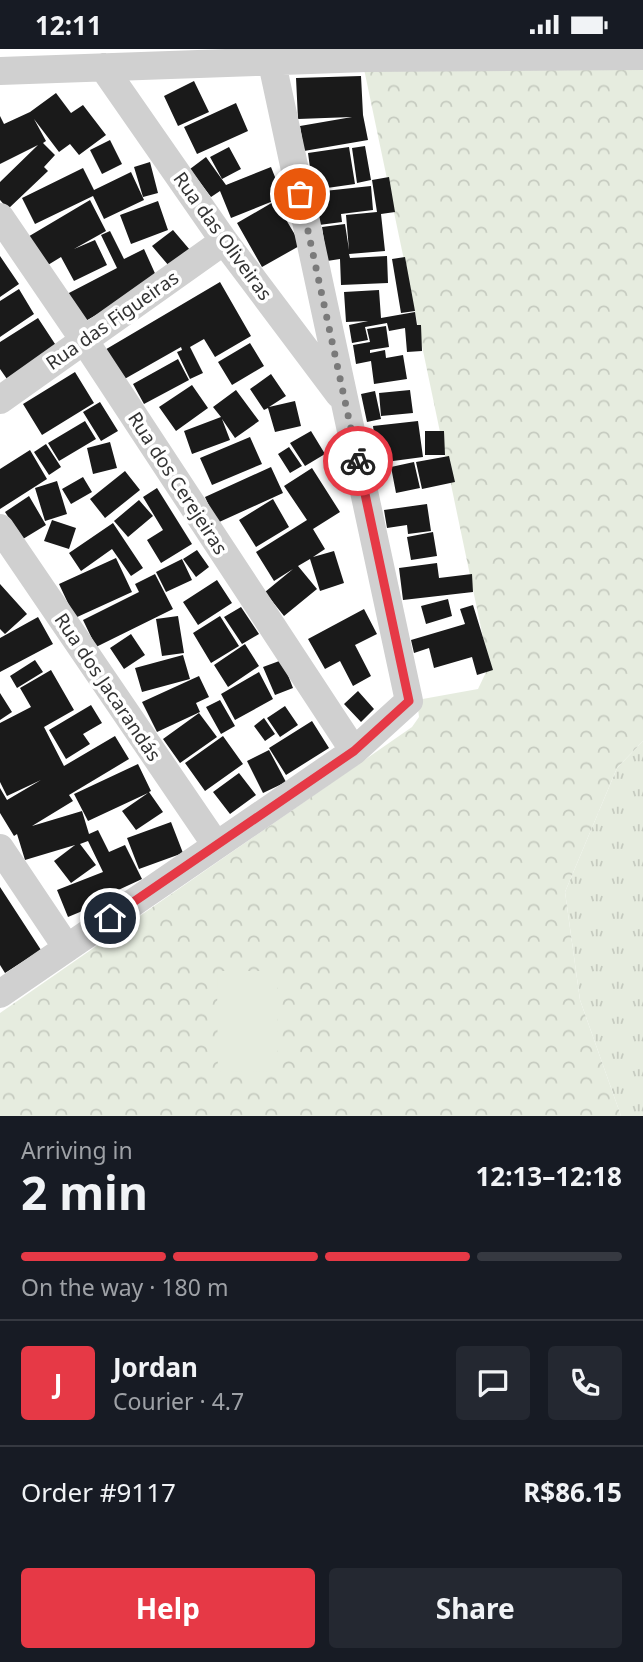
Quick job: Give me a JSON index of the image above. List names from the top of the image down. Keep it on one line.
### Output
{"streets":{"street":["Rua das Oliveiras","Rua das Figueiras","Rua dos Cerejeiras","Rua dos Jacarandás"]},"crossings":[["Rua das Oliveiras","Rua das Figueiras"],["Rua das Figueiras","Rua dos Cerejeiras"]],"page":{"status":"12:11","heading":["2 min","Arriving in","12:13–12:18"],"panel":["Jordan","Courier · 4.7","Order #9117","R$86.15"],"bar":"On the way · 180 m","round":"J","buttons":["Help","Share"]}}
